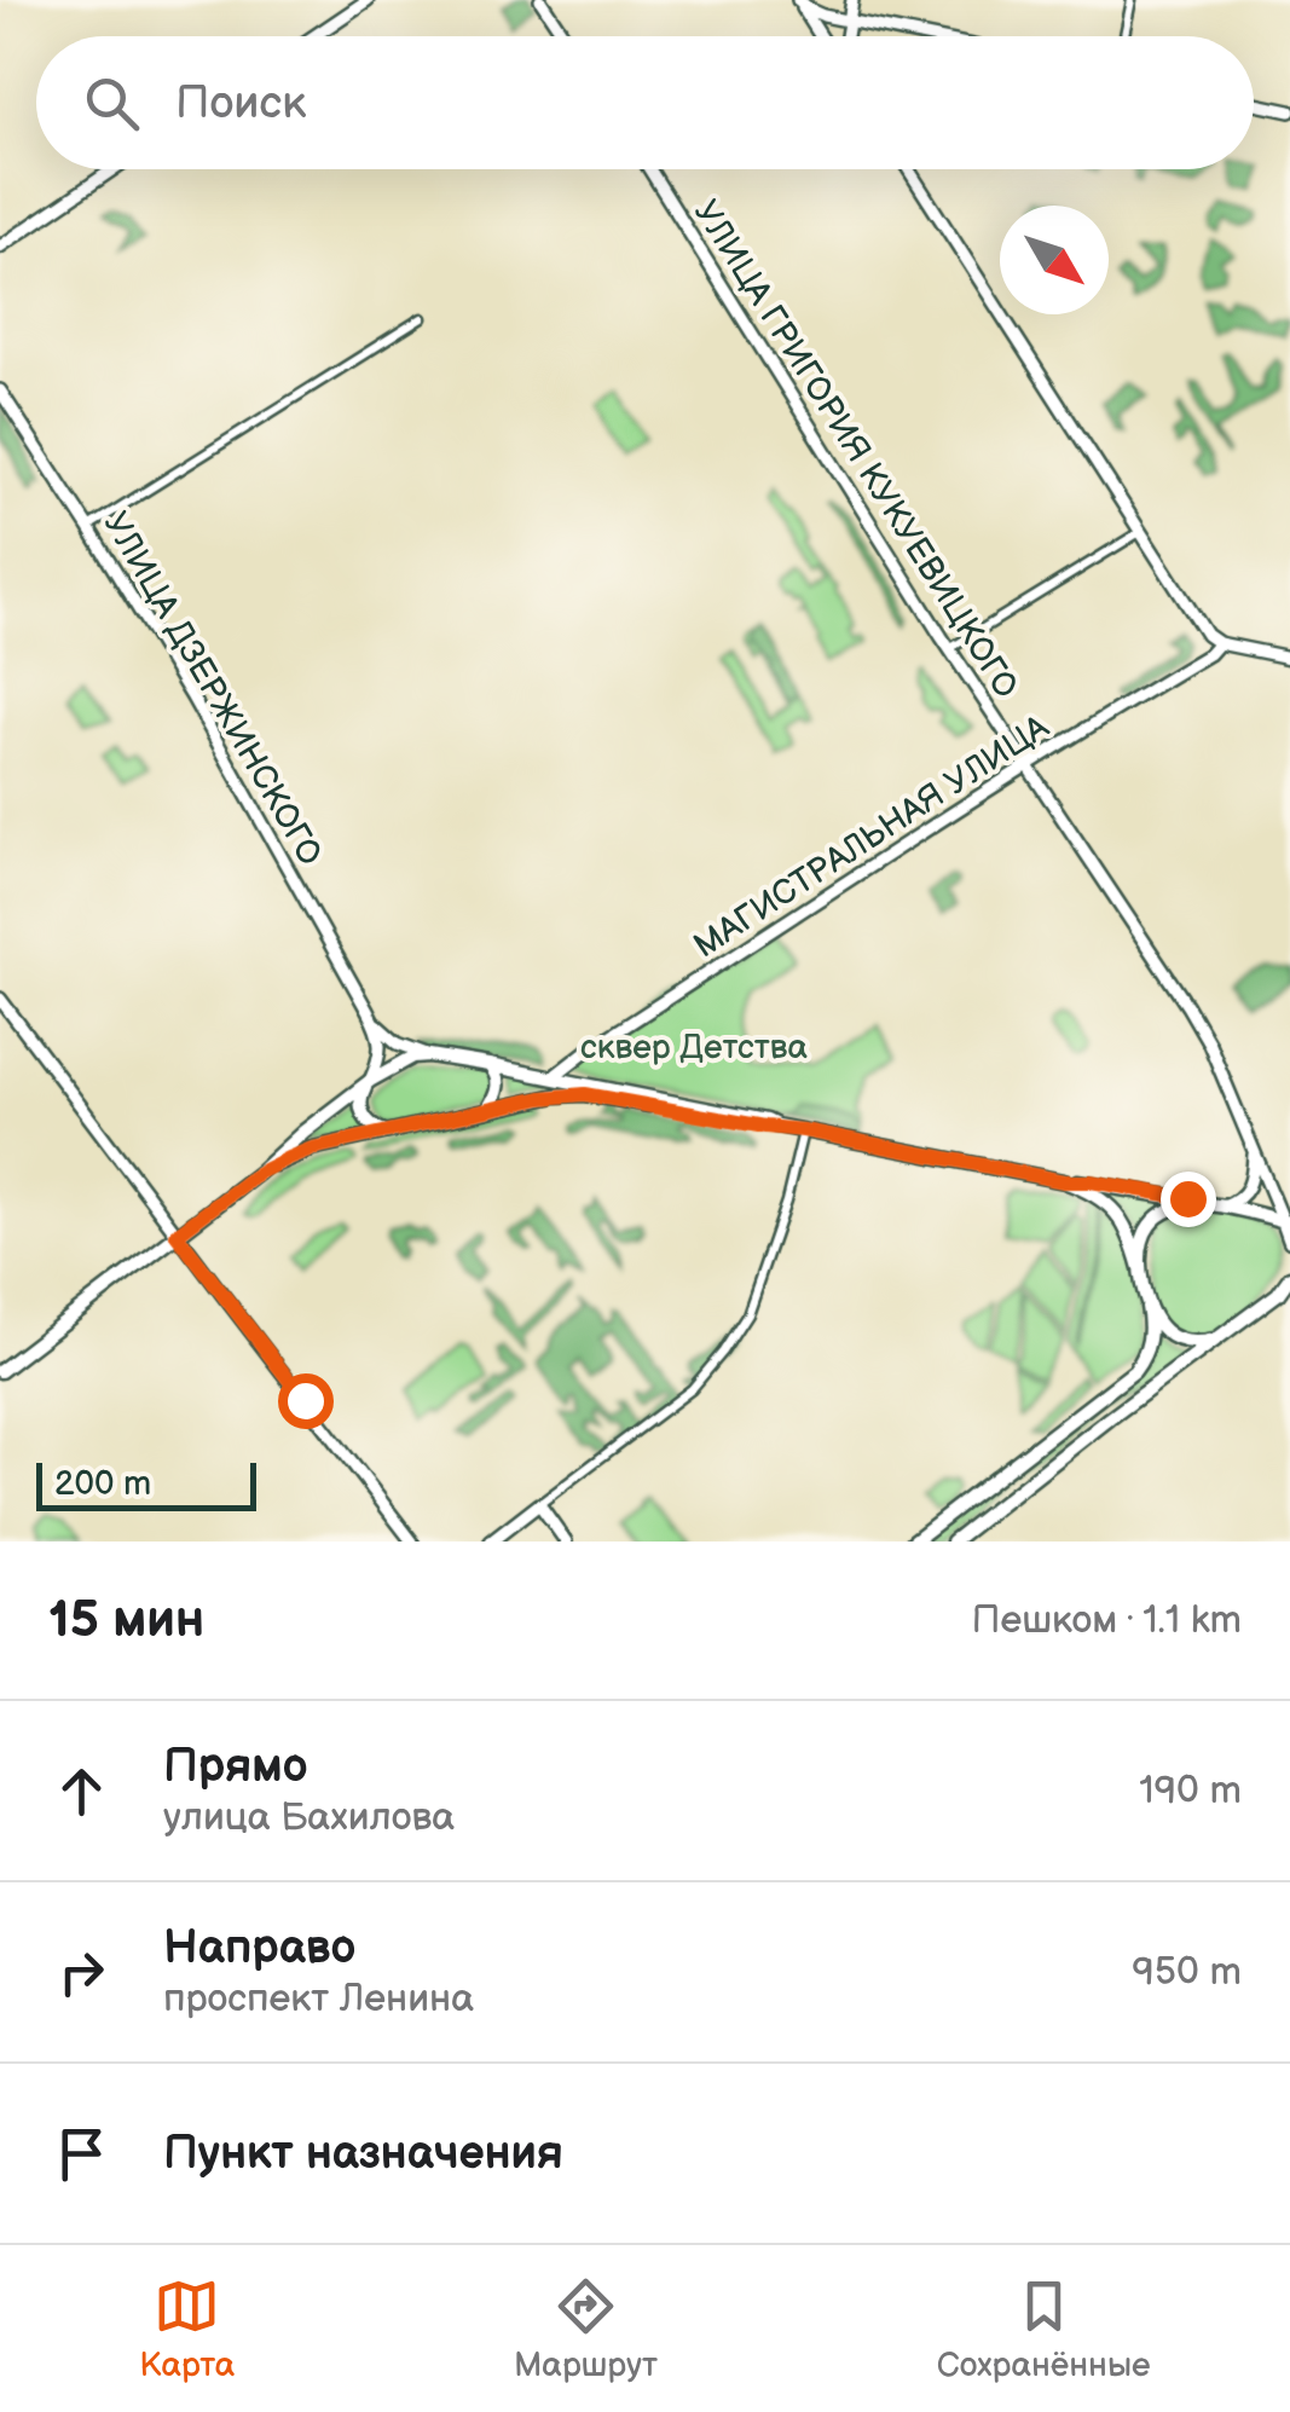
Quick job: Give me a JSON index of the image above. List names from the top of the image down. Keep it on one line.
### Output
{"streets":{"street":["УЛИЦА ГРИГОРИЯ КУКУЕВИЦКОГО","УЛИЦА ДЗЕРЖИНСКОГО","МАГИСТРАЛЬНАЯ УЛИЦА"]},"crossings":[["УЛИЦА ГРИГОРИЯ КУКУЕВИЦКОГО","МАГИСТРАЛЬНАЯ УЛИЦА"]],"parks":["сквер Детства"],"scale_bar":"200 m","north":"bottom right","page":{"search":"Поиск","scale":"200 m","heading":["15 мин","Пешком · 1.1 km"],"list":[["Прямо","улица Бахилова","190 m"],["Направо","проспект Ленина","950 m"],"Пункт назначения"],"nav":["Карта","Маршрут","Сохранённые"]}}
